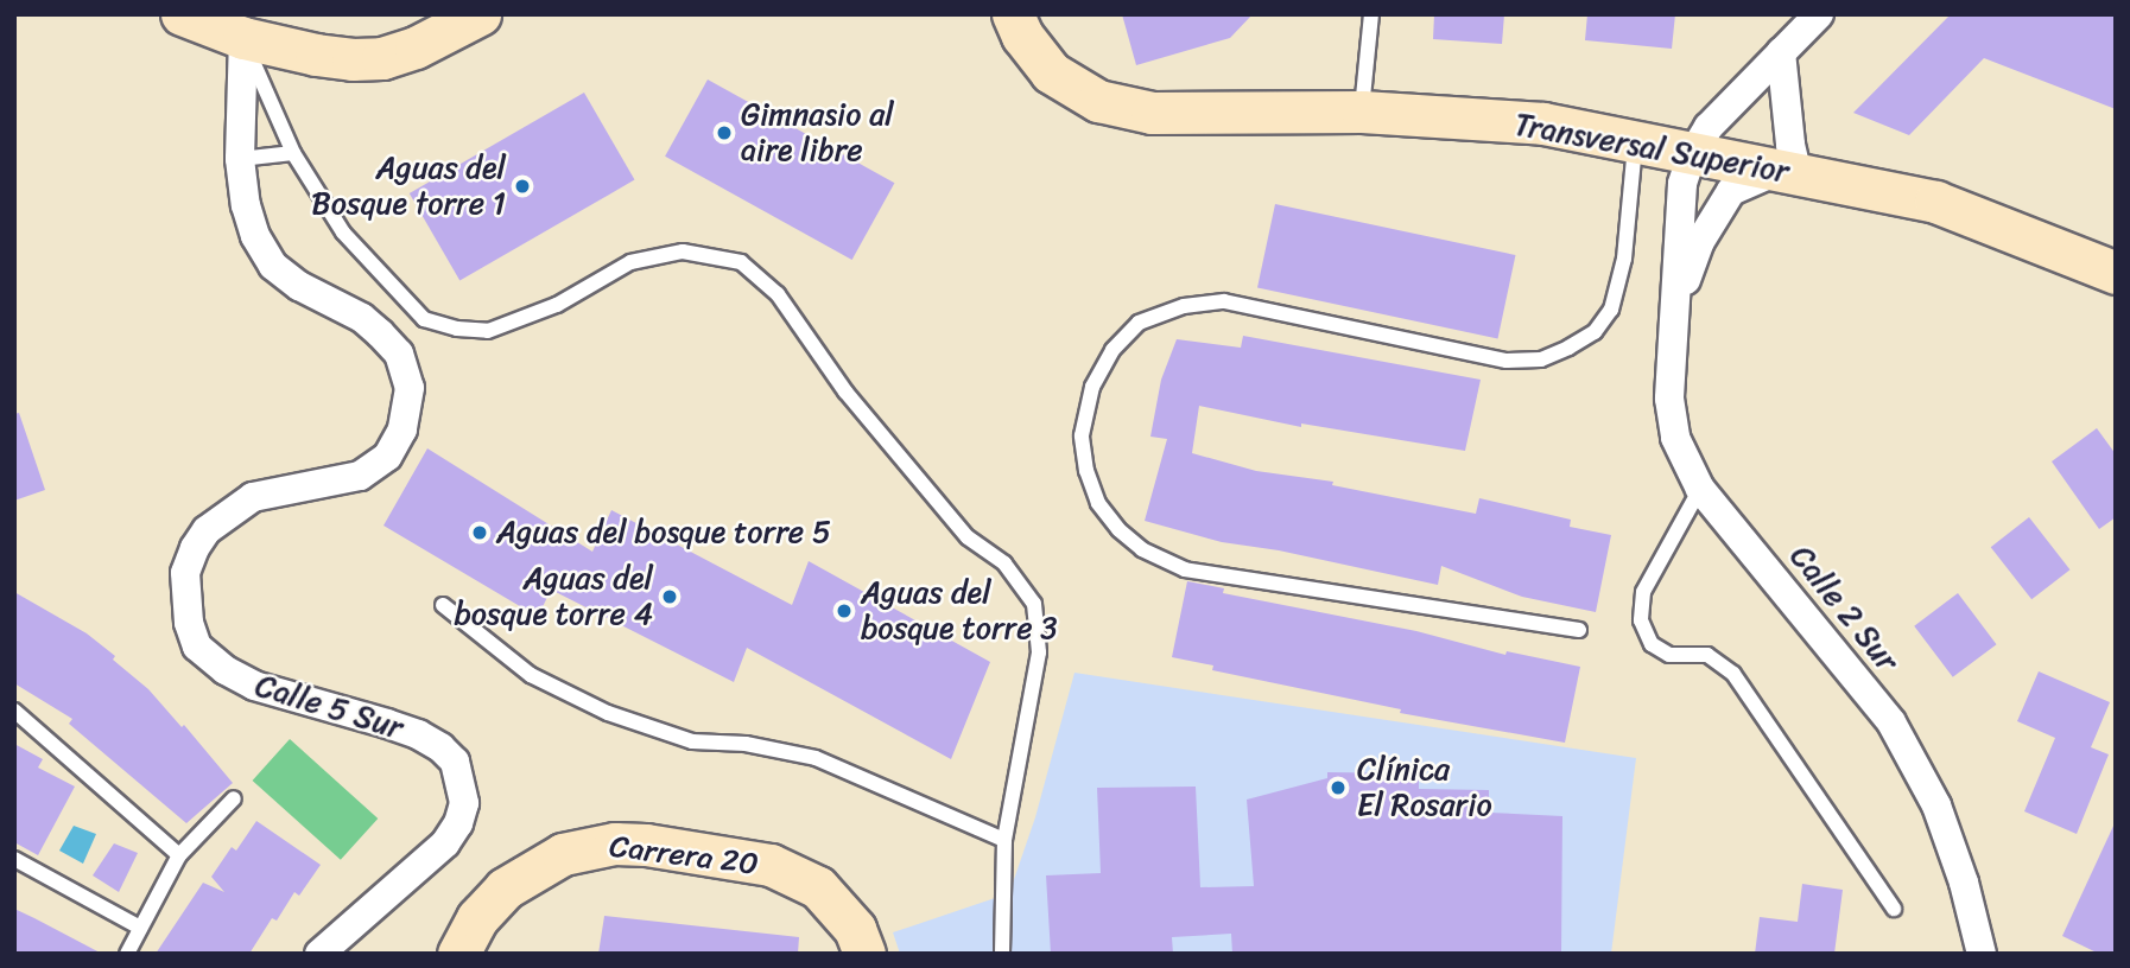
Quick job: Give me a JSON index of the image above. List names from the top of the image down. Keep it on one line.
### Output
{"streets":{"main road":["Transversal Superior","Carrera 20"],"street":["Calle 2 Sur","Calle 5 Sur"]},"crossings":[["Transversal Superior","Calle 2 Sur"]],"places":["Gimnasio al aire libre","Aguas del Bosque torre 1","Aguas del bosque torre 5","Aguas del bosque torre 4","Aguas del bosque torre 3","Clínica El Rosario"]}
